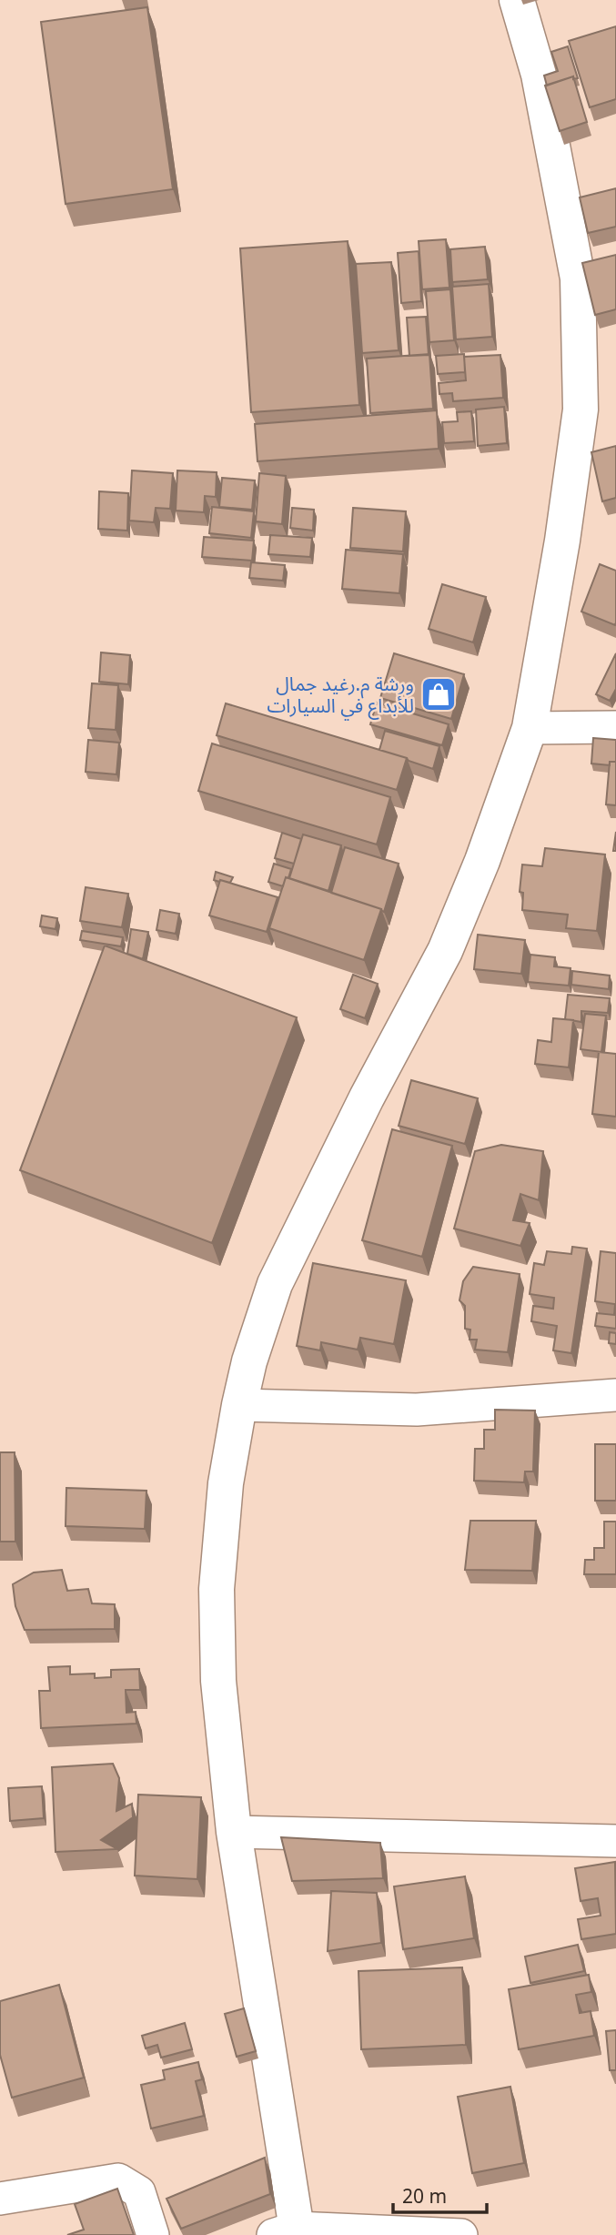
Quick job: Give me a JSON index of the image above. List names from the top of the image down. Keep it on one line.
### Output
{"places":{"shop":["ورشة م.رغيد جمال للأبداع في السيارات"]},"scale_bar":"20 m"}
